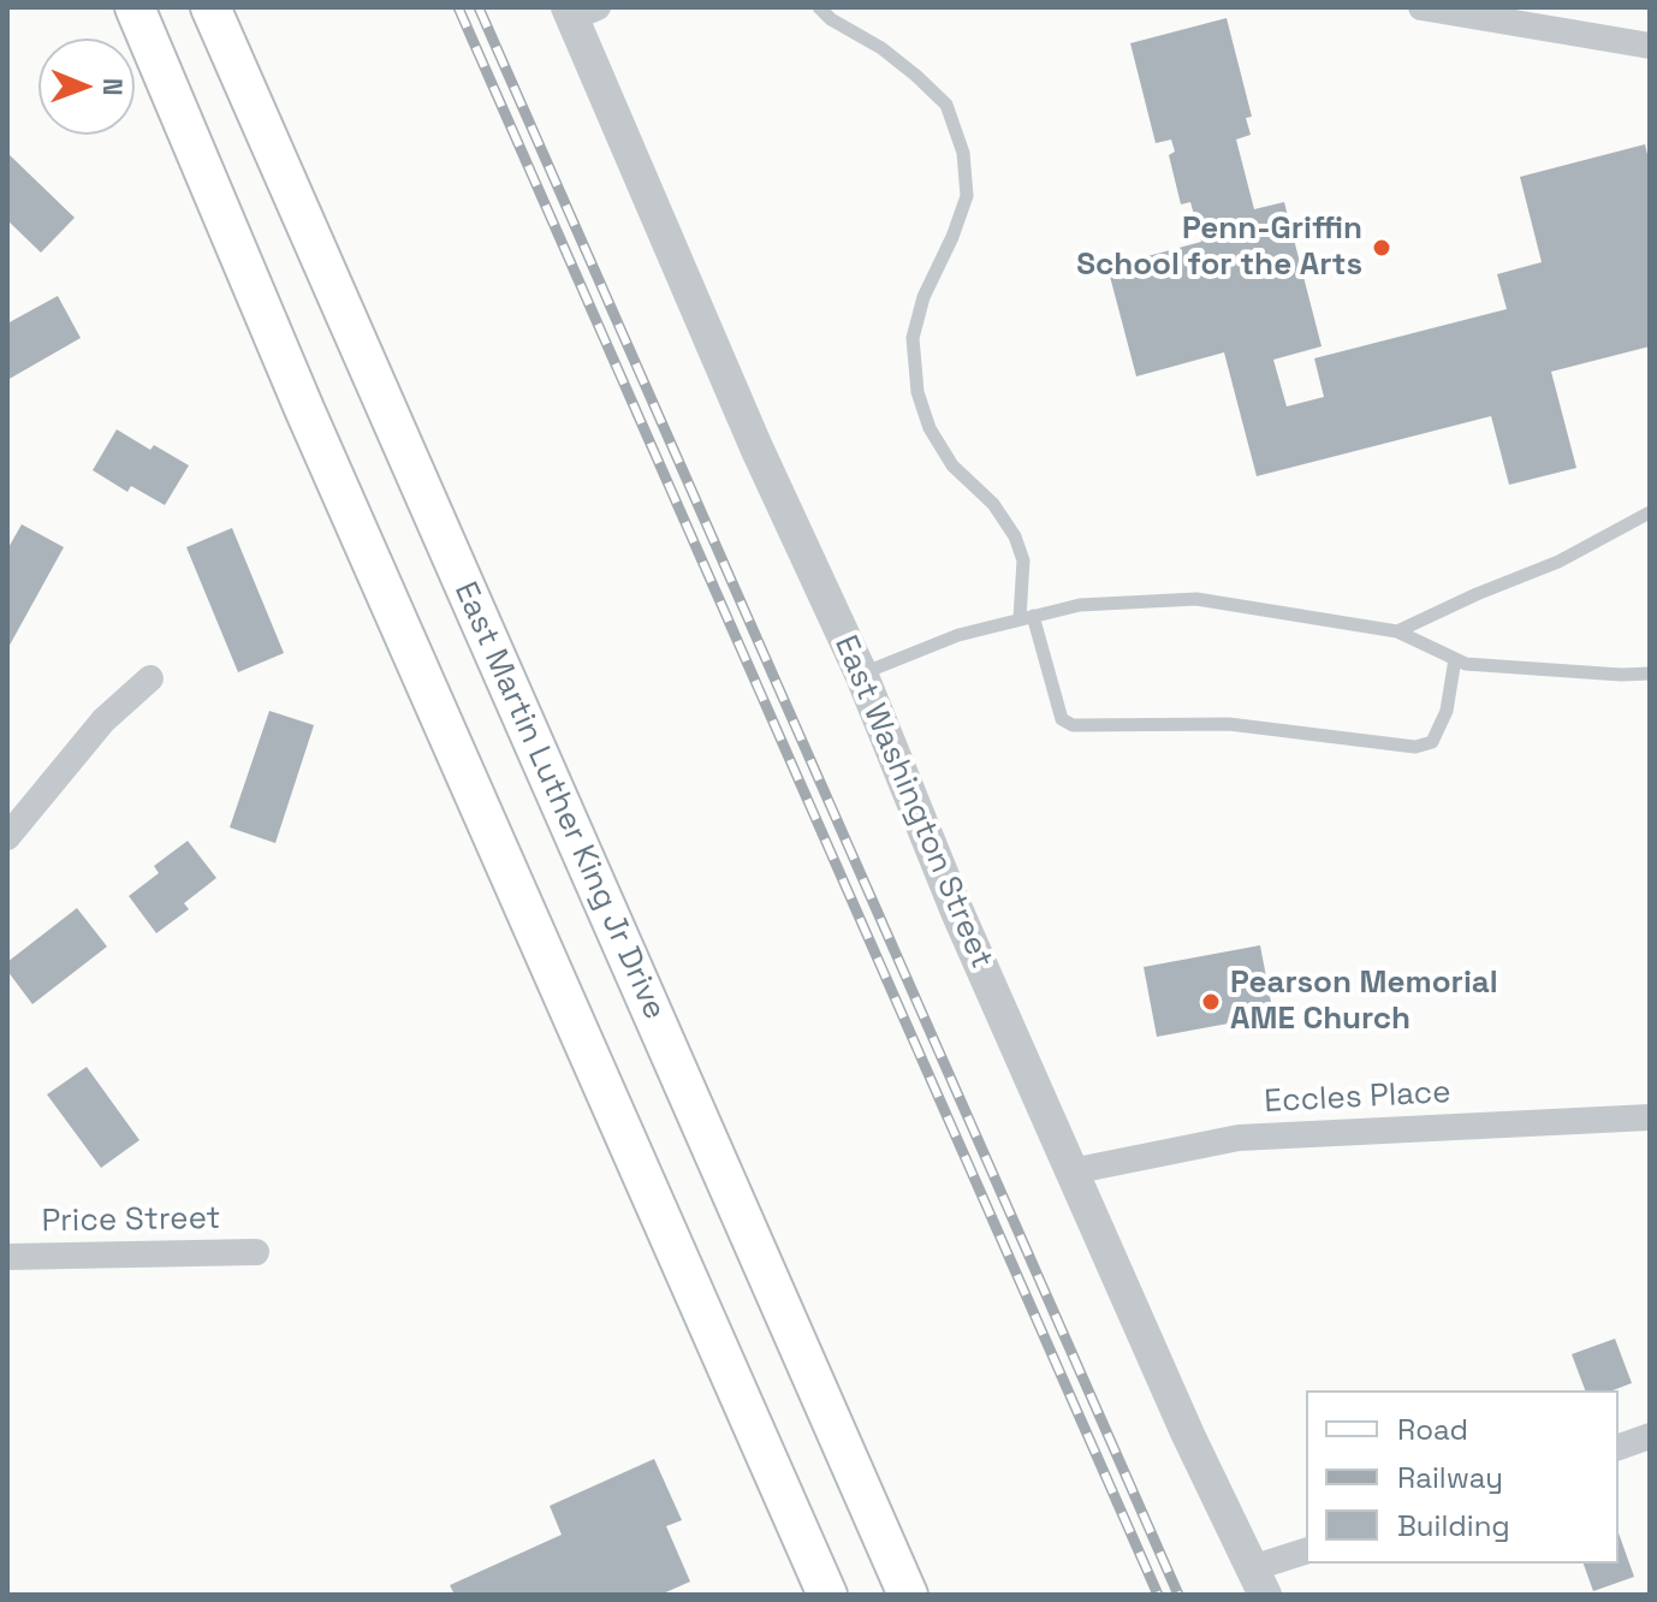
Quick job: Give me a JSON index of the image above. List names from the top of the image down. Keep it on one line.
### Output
{"streets":{"main road":["East Martin Luther King Jr Drive"],"street":["East Washington Street","Eccles Place","Price Street"]},"crossings":[["East Washington Street","Eccles Place"]],"places":["Penn-Griffin School for the Arts","Pearson Memorial AME Church"],"legend":["Road","Railway","Building"],"north":"right"}
